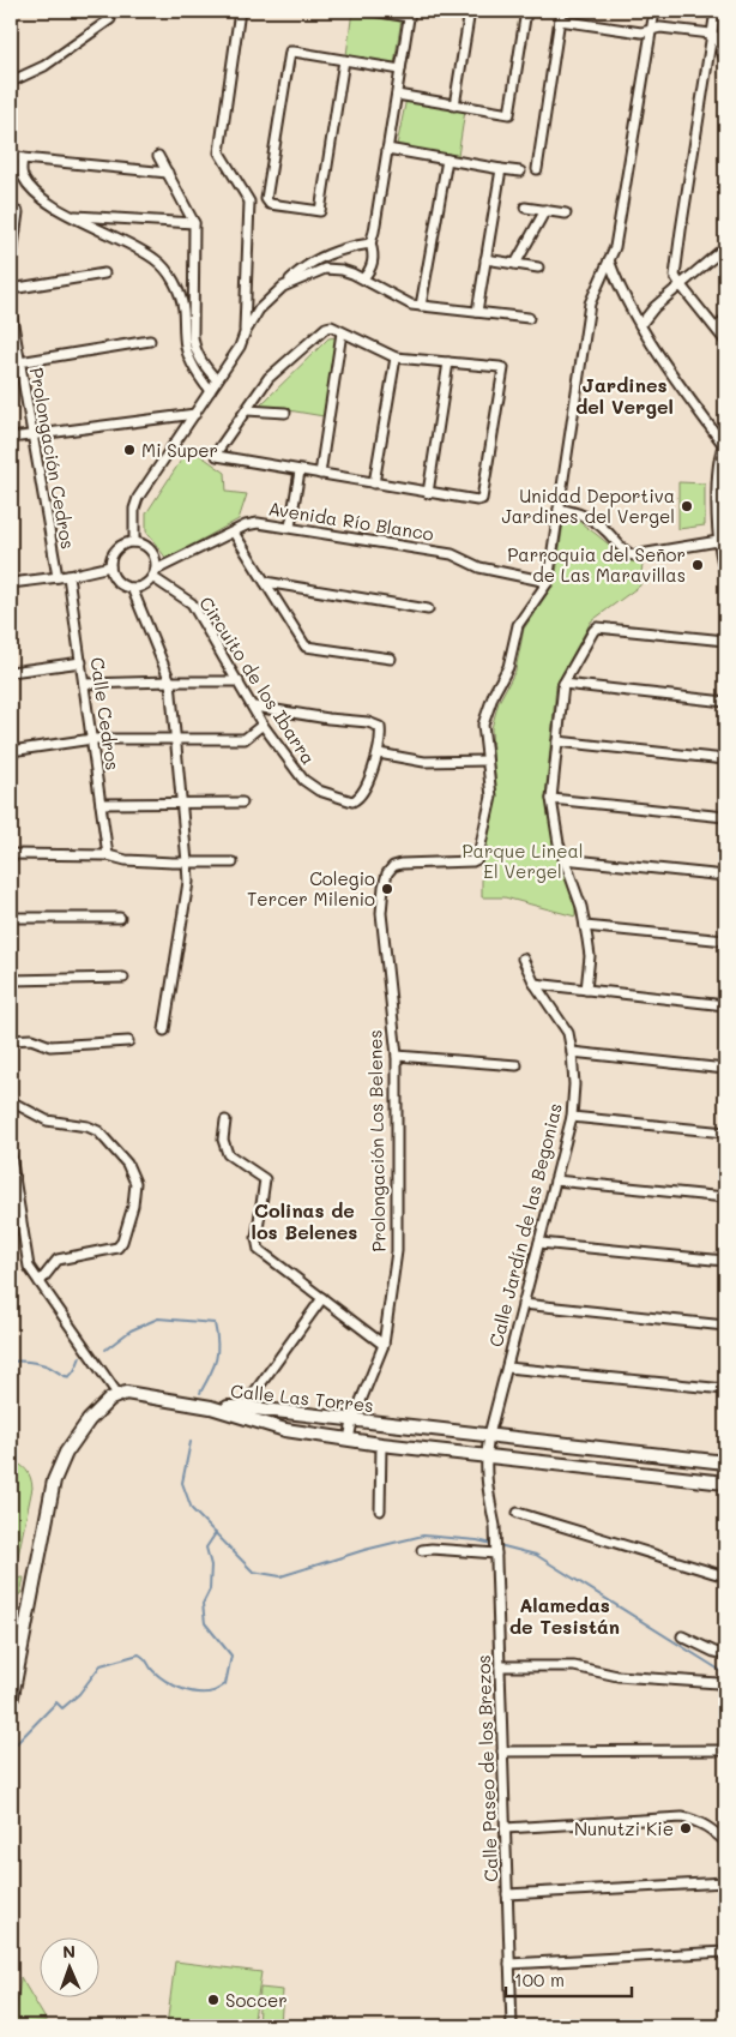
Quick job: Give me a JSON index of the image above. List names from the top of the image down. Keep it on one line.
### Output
{"streets":{"main road":["Calle Las Torres"],"street":["Prolongación Cedros","Avenida Río Blanco","Circuito de los Ibarra","Calle Cedros","Prolongación Los Belenes","Calle Jardín de las Begonias","Calle Paseo de los Brezos"]},"crossings":[["Avenida Río Blanco","Circuito de los Ibarra"],["Avenida Río Blanco","Prolongación Los Belenes"],["Prolongación Los Belenes","Calle Las Torres"],["Calle Jardín de las Begonias","Calle Las Torres"],["Calle Jardín de las Begonias","Calle Paseo de los Brezos"]],"districts":["Jardines del Vergel","Colinas de los Belenes","Alamedas de Tesistán"],"parks":["Parque Lineal El Vergel"],"places":["Mi Super","Unidad Deportiva Jardines del Vergel","Parroquia del Señor de Las Maravillas","Colegio Tercer Milenio","Nunutzi Kie","Soccer"],"scale_bar":"100 m","north":"top"}
